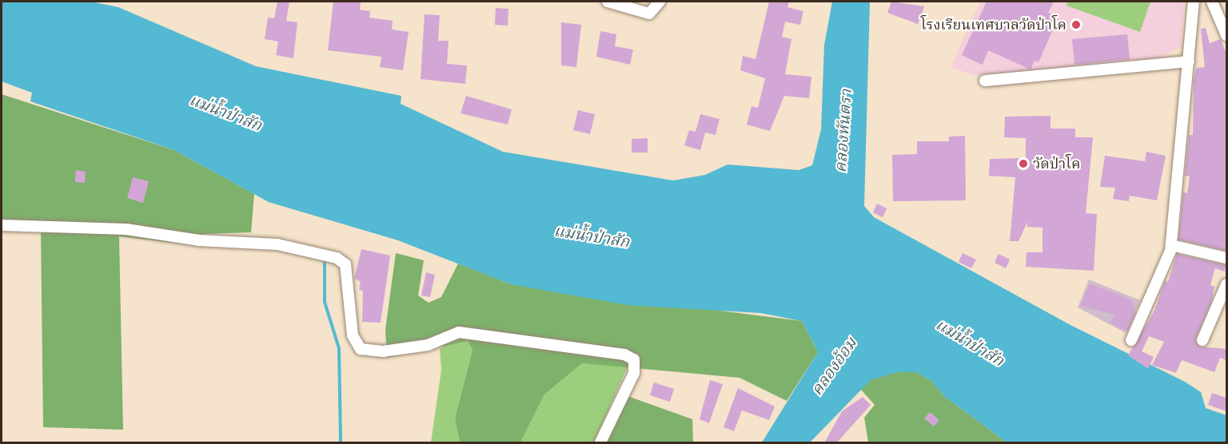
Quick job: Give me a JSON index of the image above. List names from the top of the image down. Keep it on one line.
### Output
{"water":["แม่น้ำป่าสัก","คลองหันตรา","คลองอ้อม"],"places":["โรงเรียนเทศบาลวัดป่าโค","วัดป่าโค"]}
